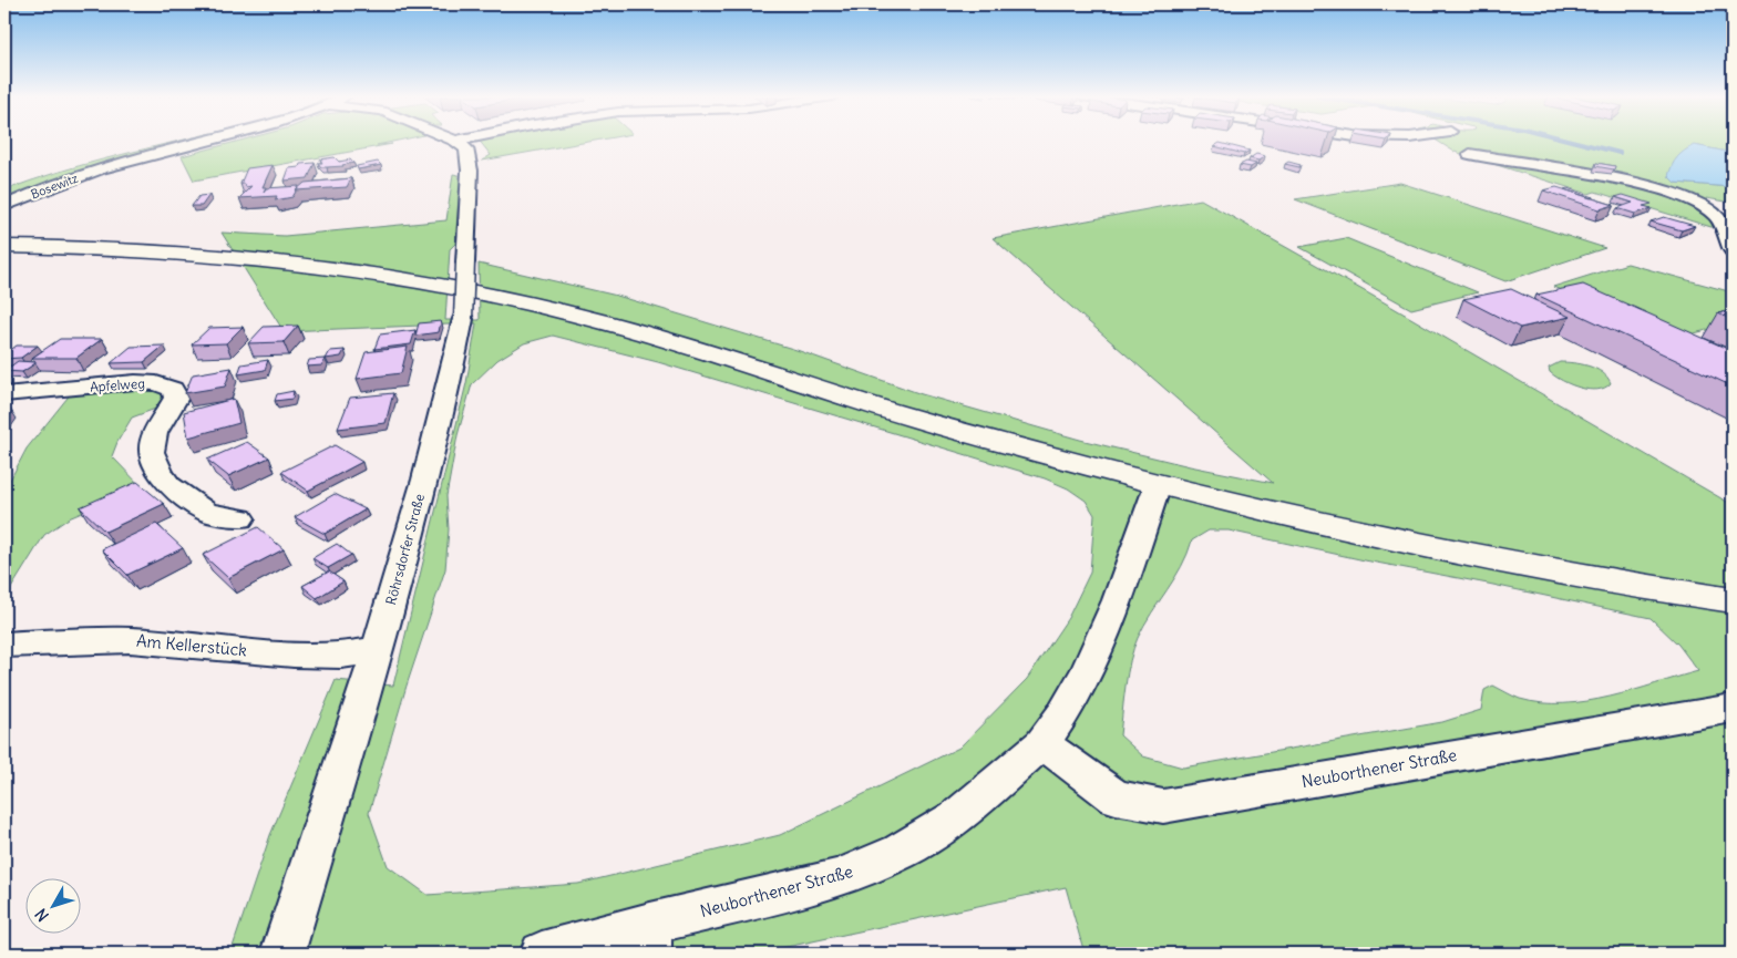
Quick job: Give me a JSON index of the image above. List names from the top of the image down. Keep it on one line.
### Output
{"streets":{"street":["Bosewitz","Apfelweg","Röhrsdorfer Straße","Am Kellerstück","Neuborthener Straße"]},"crossings":[["Röhrsdorfer Straße","Am Kellerstück"]],"north":"bottom left"}
